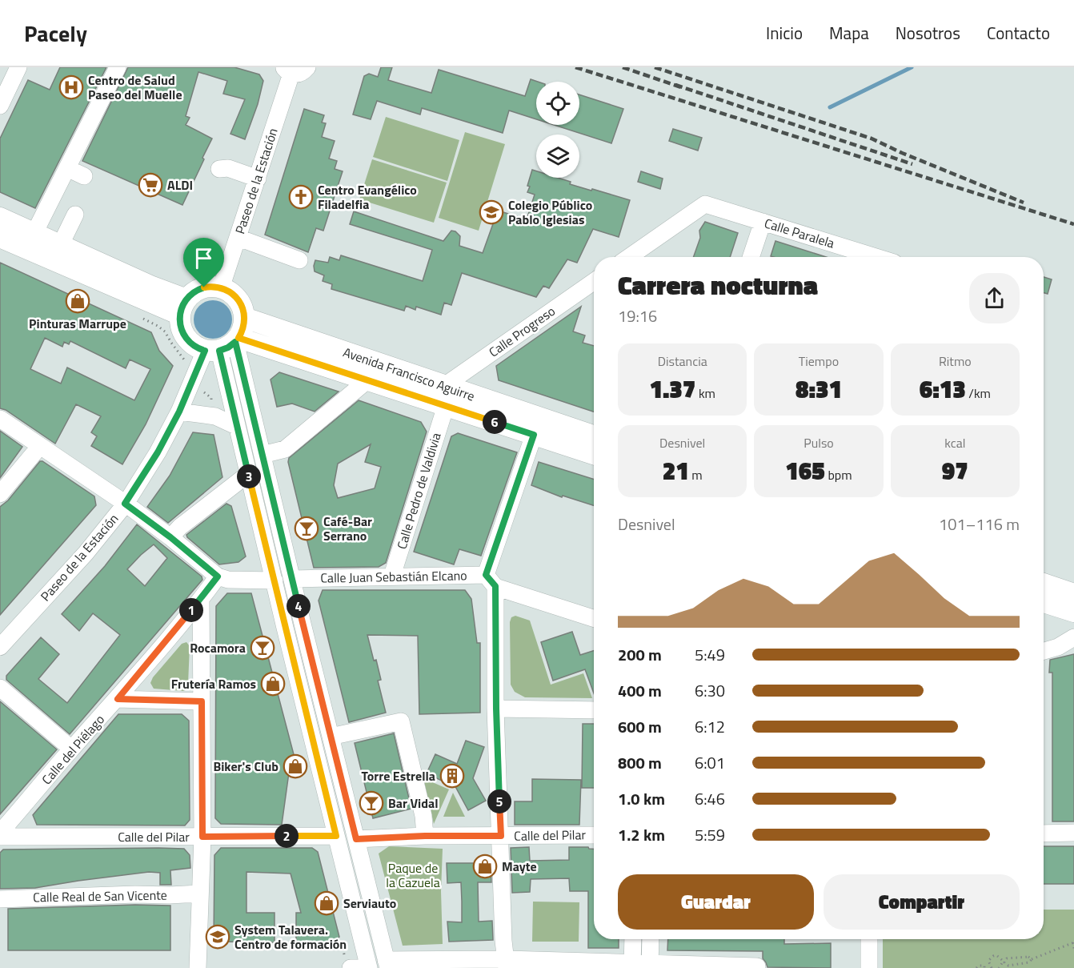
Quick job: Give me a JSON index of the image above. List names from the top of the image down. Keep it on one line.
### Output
{"streets":{"main road":["Avenida Francisco Aguirre"],"street":["Paseo de la Estación","Calle Paralela","Calle Progreso","Calle Pedro de Valdivia","Calle Juan Sebastián Elcano","Calle del Piélago","Calle del Pilar","Calle Real de San Vicente"]},"crossings":[["Paseo de la Estación","Avenida Francisco Aguirre"],["Calle Progreso","Avenida Francisco Aguirre"],["Avenida Francisco Aguirre","Calle Pedro de Valdivia"],["Calle Pedro de Valdivia","Calle Juan Sebastián Elcano"]],"parks":["Paque de la Cazuela"],"places":{"hospital":["Centro de Salud Paseo del Muelle"],"supermarket":["ALDI"],"church":["Centro Evangélico Filadelfia"],"school or university":["Colegio Público Pablo Iglesias","System Talavera. Centro de formación"],"shop":["Pinturas Marrupe","Frutería Ramos","Biker's Club","Mayte","Serviauto"],"bar":["Café-Bar Serrano","Rocamora","Bar Vidal"],"building":["Torre Estrella"]},"page":{"header":"Pacely","nav":["Inicio","Mapa","Nosotros","Contacto"],"heading":["Carrera nocturna","19:16"],"stats":[["Distancia","1.37 km"],["Tiempo","8:31"],["Ritmo","6:13 /km"],["Desnivel","21 m"],["Pulso","165 bpm"],["kcal","97"]],"pins":["6","3","4","1","5","2"],"chart":["Desnivel","101–116 m"],"list":[{"name":"200 m","note":"5:49"},{"name":"400 m","note":"6:30"},{"name":"600 m","note":"6:12"},{"name":"800 m","note":"6:01"},{"name":"1.0 km","note":"6:46"},{"name":"1.2 km","note":"5:59"}],"buttons":["Guardar","Compartir"]}}
